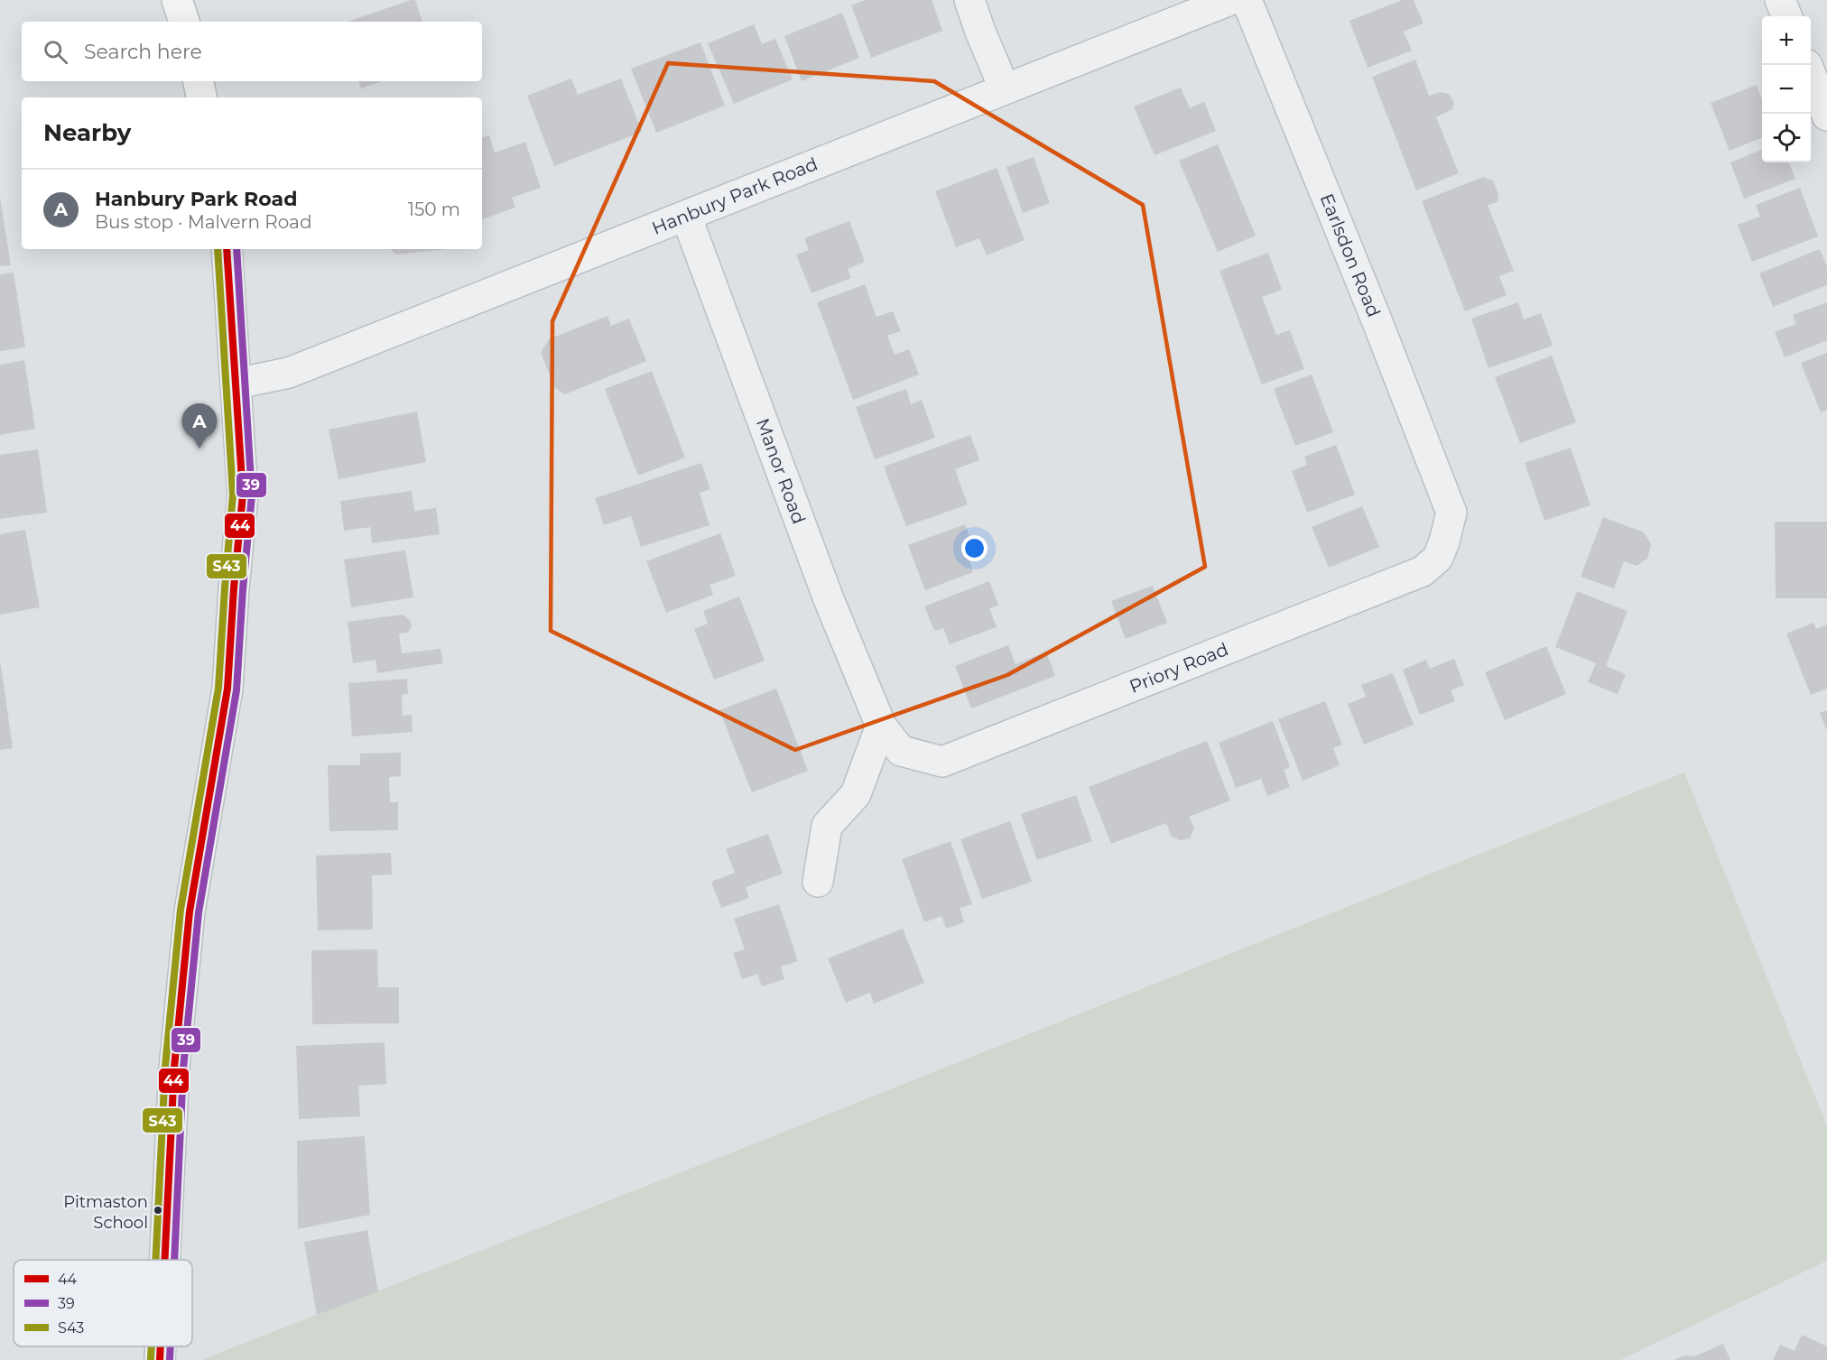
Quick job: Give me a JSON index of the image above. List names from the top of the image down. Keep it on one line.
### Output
{"streets":{"street":["Hanbury Park Road","Earlsdon Road","Manor Road","Priory Road"]},"crossings":[["Hanbury Park Road","Manor Road"],["Earlsdon Road","Priory Road"],["Manor Road","Priory Road"]],"places":["Pitmaston School"],"lines":["transit line 44","transit line 39","transit line S43"],"legend":["44","39","S43"],"page":{"map_buttons":["+","−"],"search":"Search here","heading":"Nearby","list":[{"mark":"A","name":"Hanbury Park Road","note":"Bus stop · Malvern Road","value":"150 m"}],"pins":"A"}}
